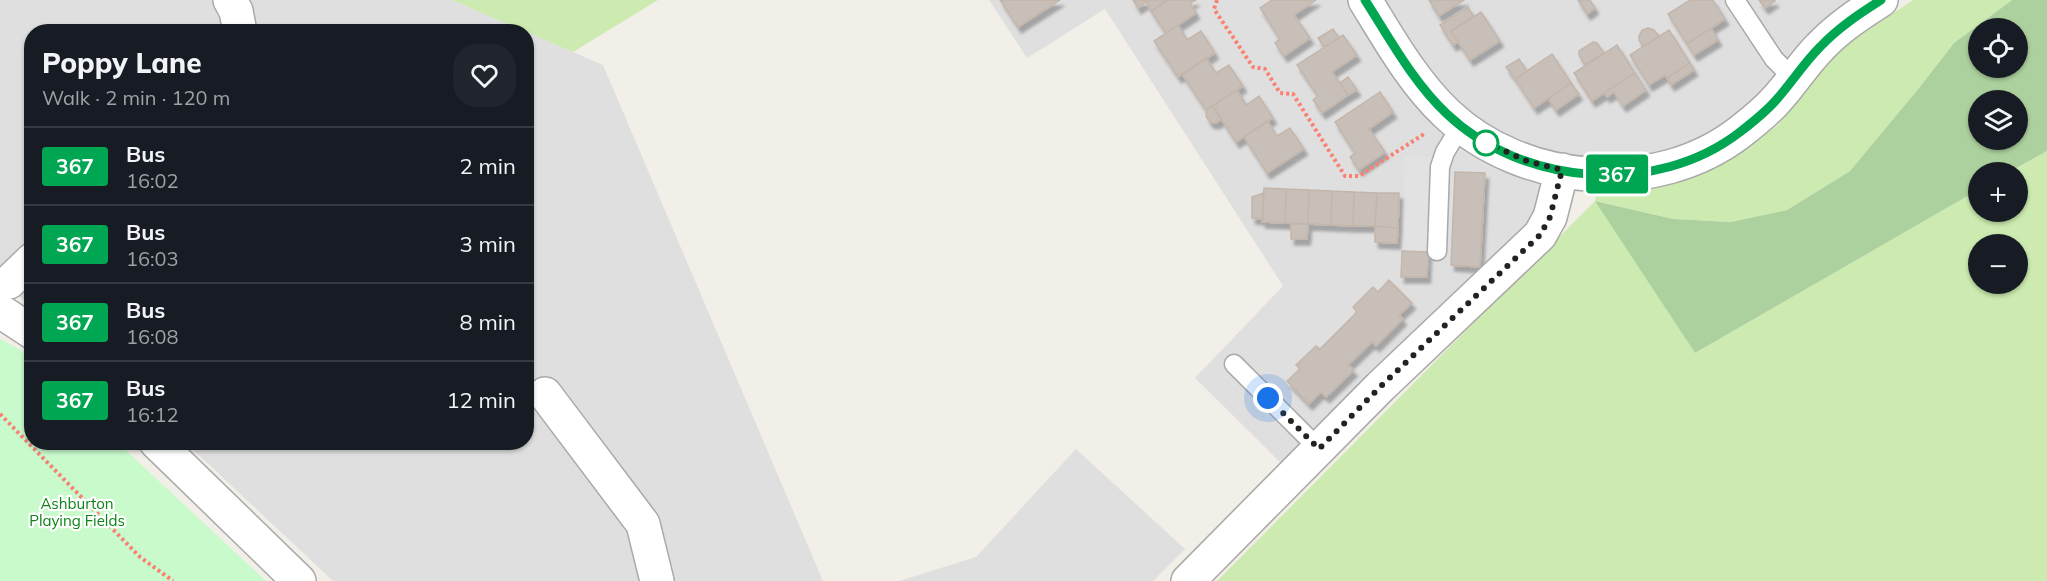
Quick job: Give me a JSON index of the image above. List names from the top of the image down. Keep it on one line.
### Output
{"parks":["Ashburton Playing Fields"],"lines":["bus line 367"],"page":{"on_map":"367","map_buttons":["+","−"],"heading":["Poppy Lane","Walk · 2 min · 120 m"],"list":[{"mark":"367","name":"Bus","note":"16:02","value":"2 min"},{"mark":"367","name":"Bus","note":"16:03","value":"3 min"},{"mark":"367","name":"Bus","note":"16:08","value":"8 min"},{"mark":"367","name":"Bus","note":"16:12","value":"12 min"}]}}
